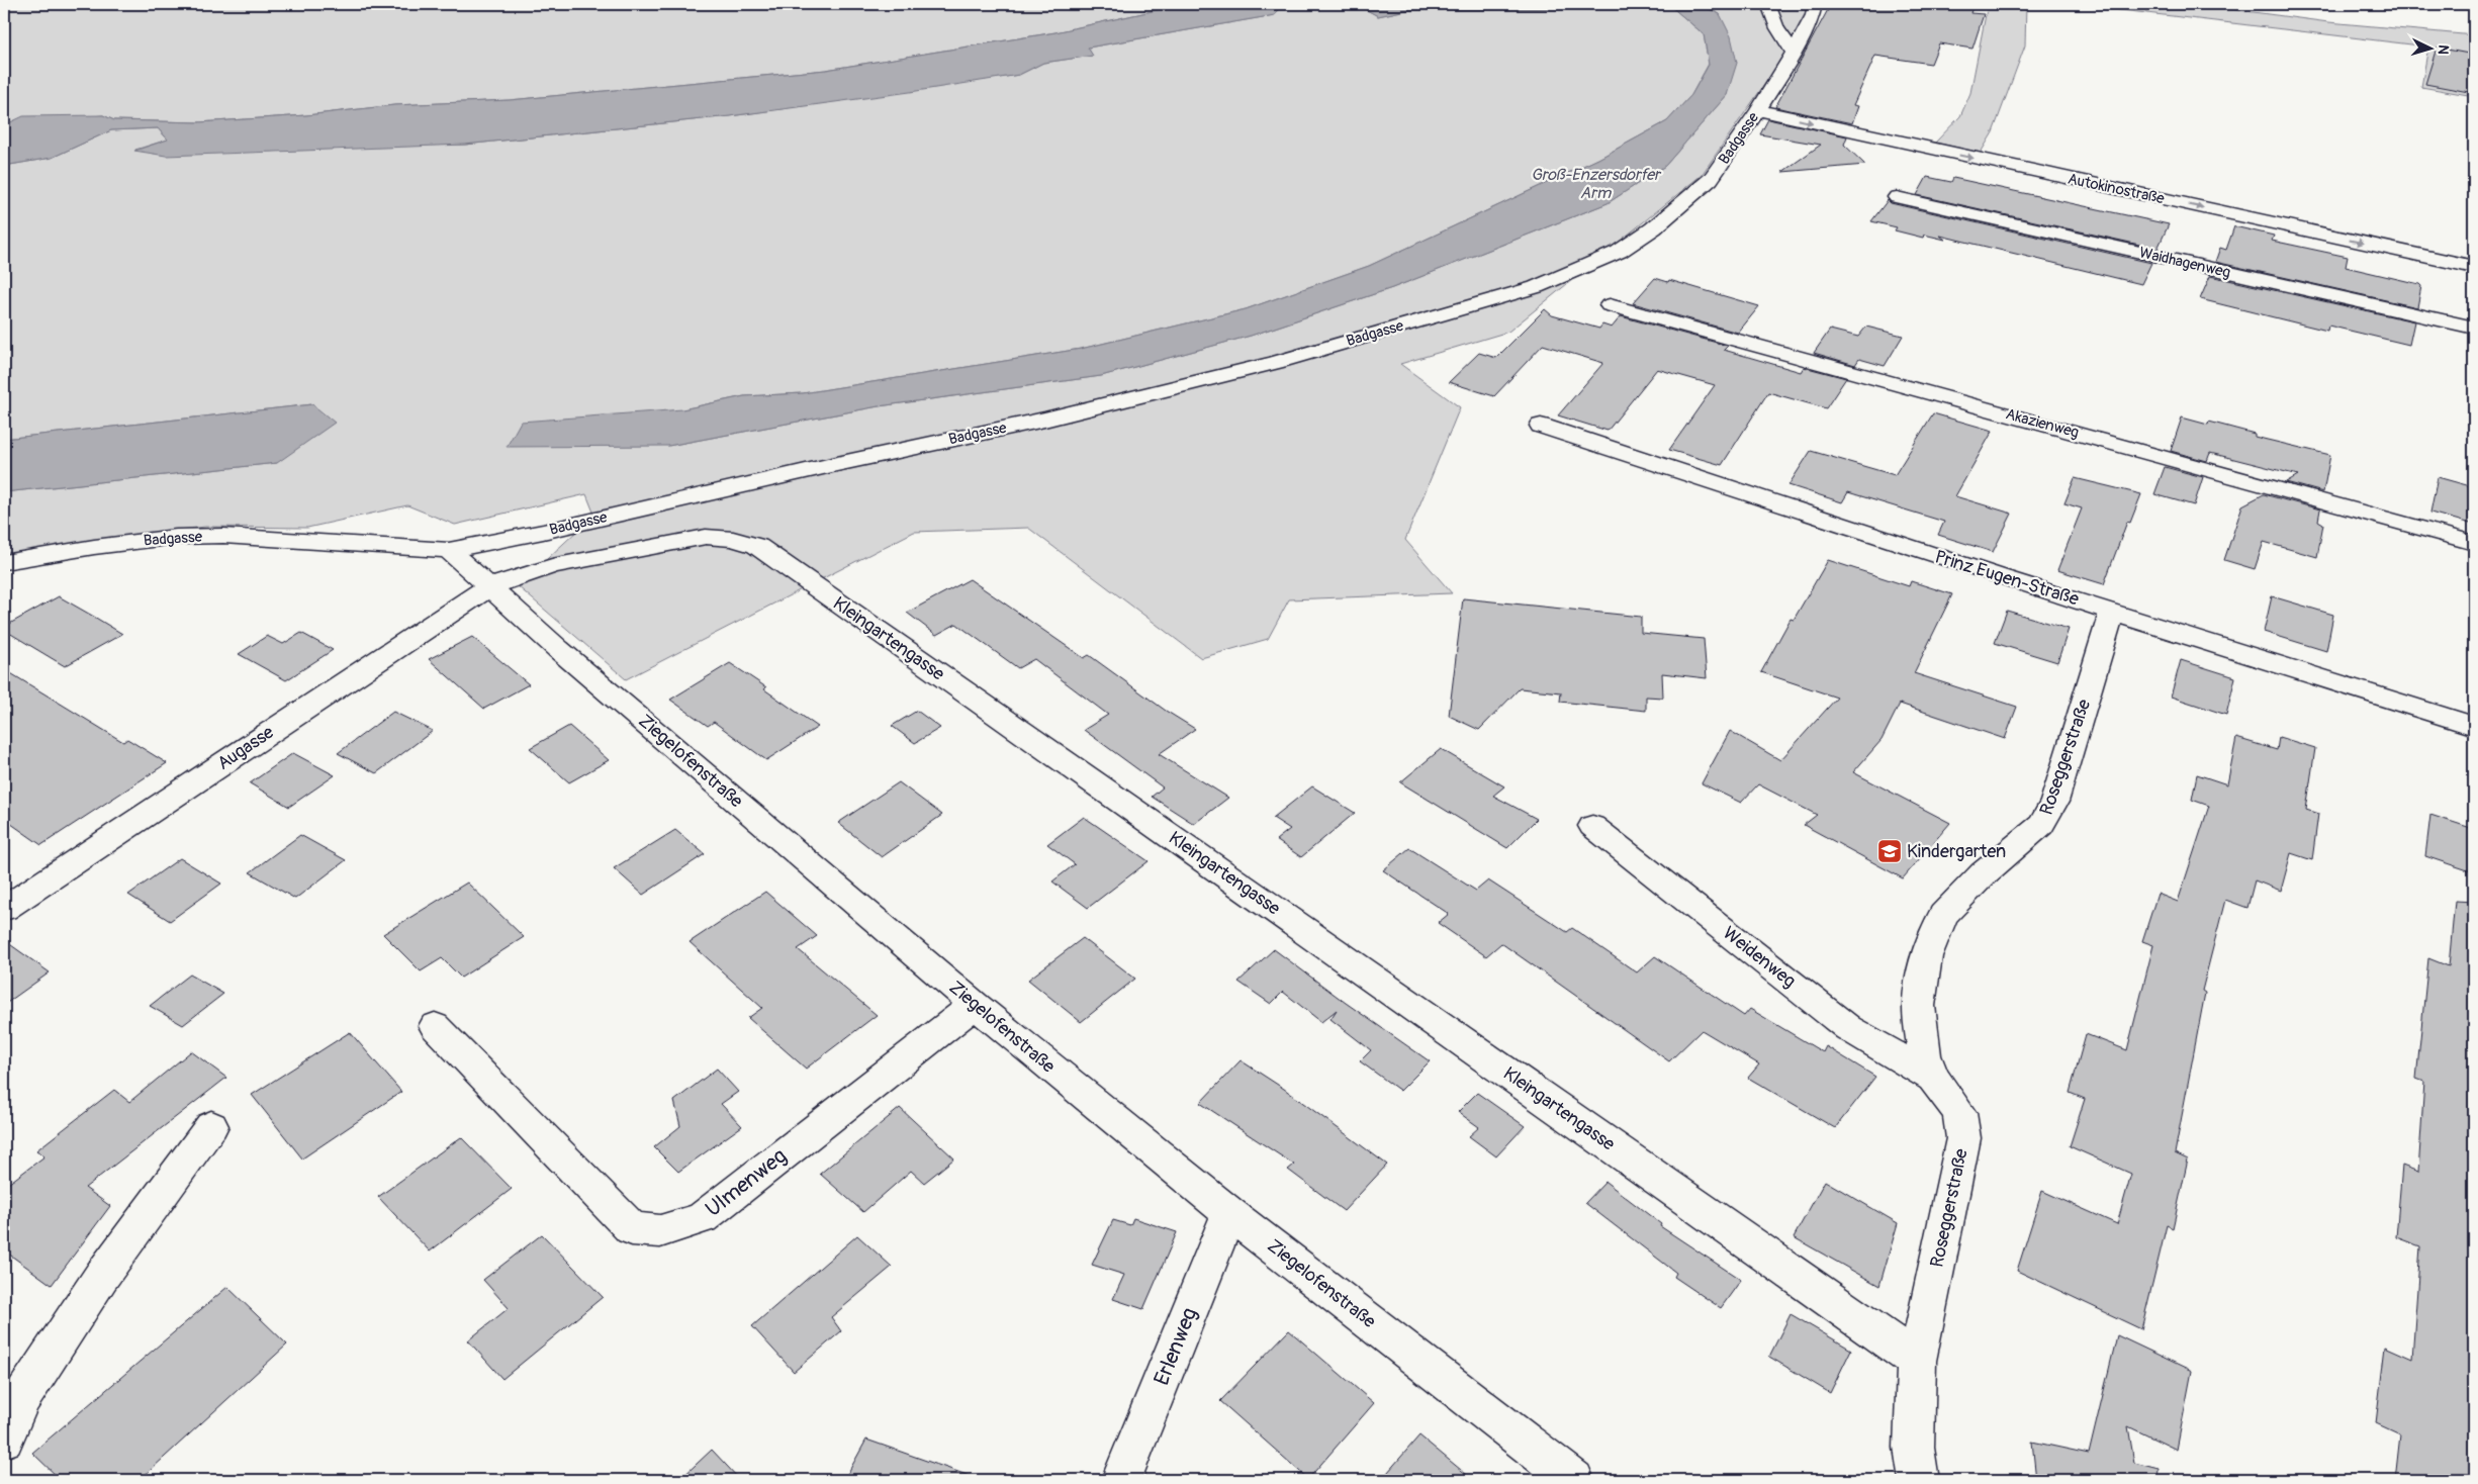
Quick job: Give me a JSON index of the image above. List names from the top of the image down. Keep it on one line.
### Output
{"streets":{"street":["Badgasse","Autokinostraße","Waidhagenweg","Akazienweg","Prinz Eugen-Straße","Kleingartengasse","Augasse","Roseggerstraße","Ziegelofenstraße","Weidenweg","Ulmenweg","Erlenweg"]},"crossings":[["Badgasse","Autokinostraße"],["Badgasse","Ziegelofenstraße"],["Prinz Eugen-Straße","Roseggerstraße"],["Kleingartengasse","Augasse"],["Kleingartengasse","Roseggerstraße"],["Kleingartengasse","Ziegelofenstraße"],["Augasse","Ziegelofenstraße"],["Roseggerstraße","Weidenweg"],["Ziegelofenstraße","Ulmenweg"],["Ziegelofenstraße","Erlenweg"]],"one_way":["Autokinostraße"],"water":["Groß-Enzersdorfer Arm"],"places":{"school or university":["Kindergarten"]},"north":"right"}
